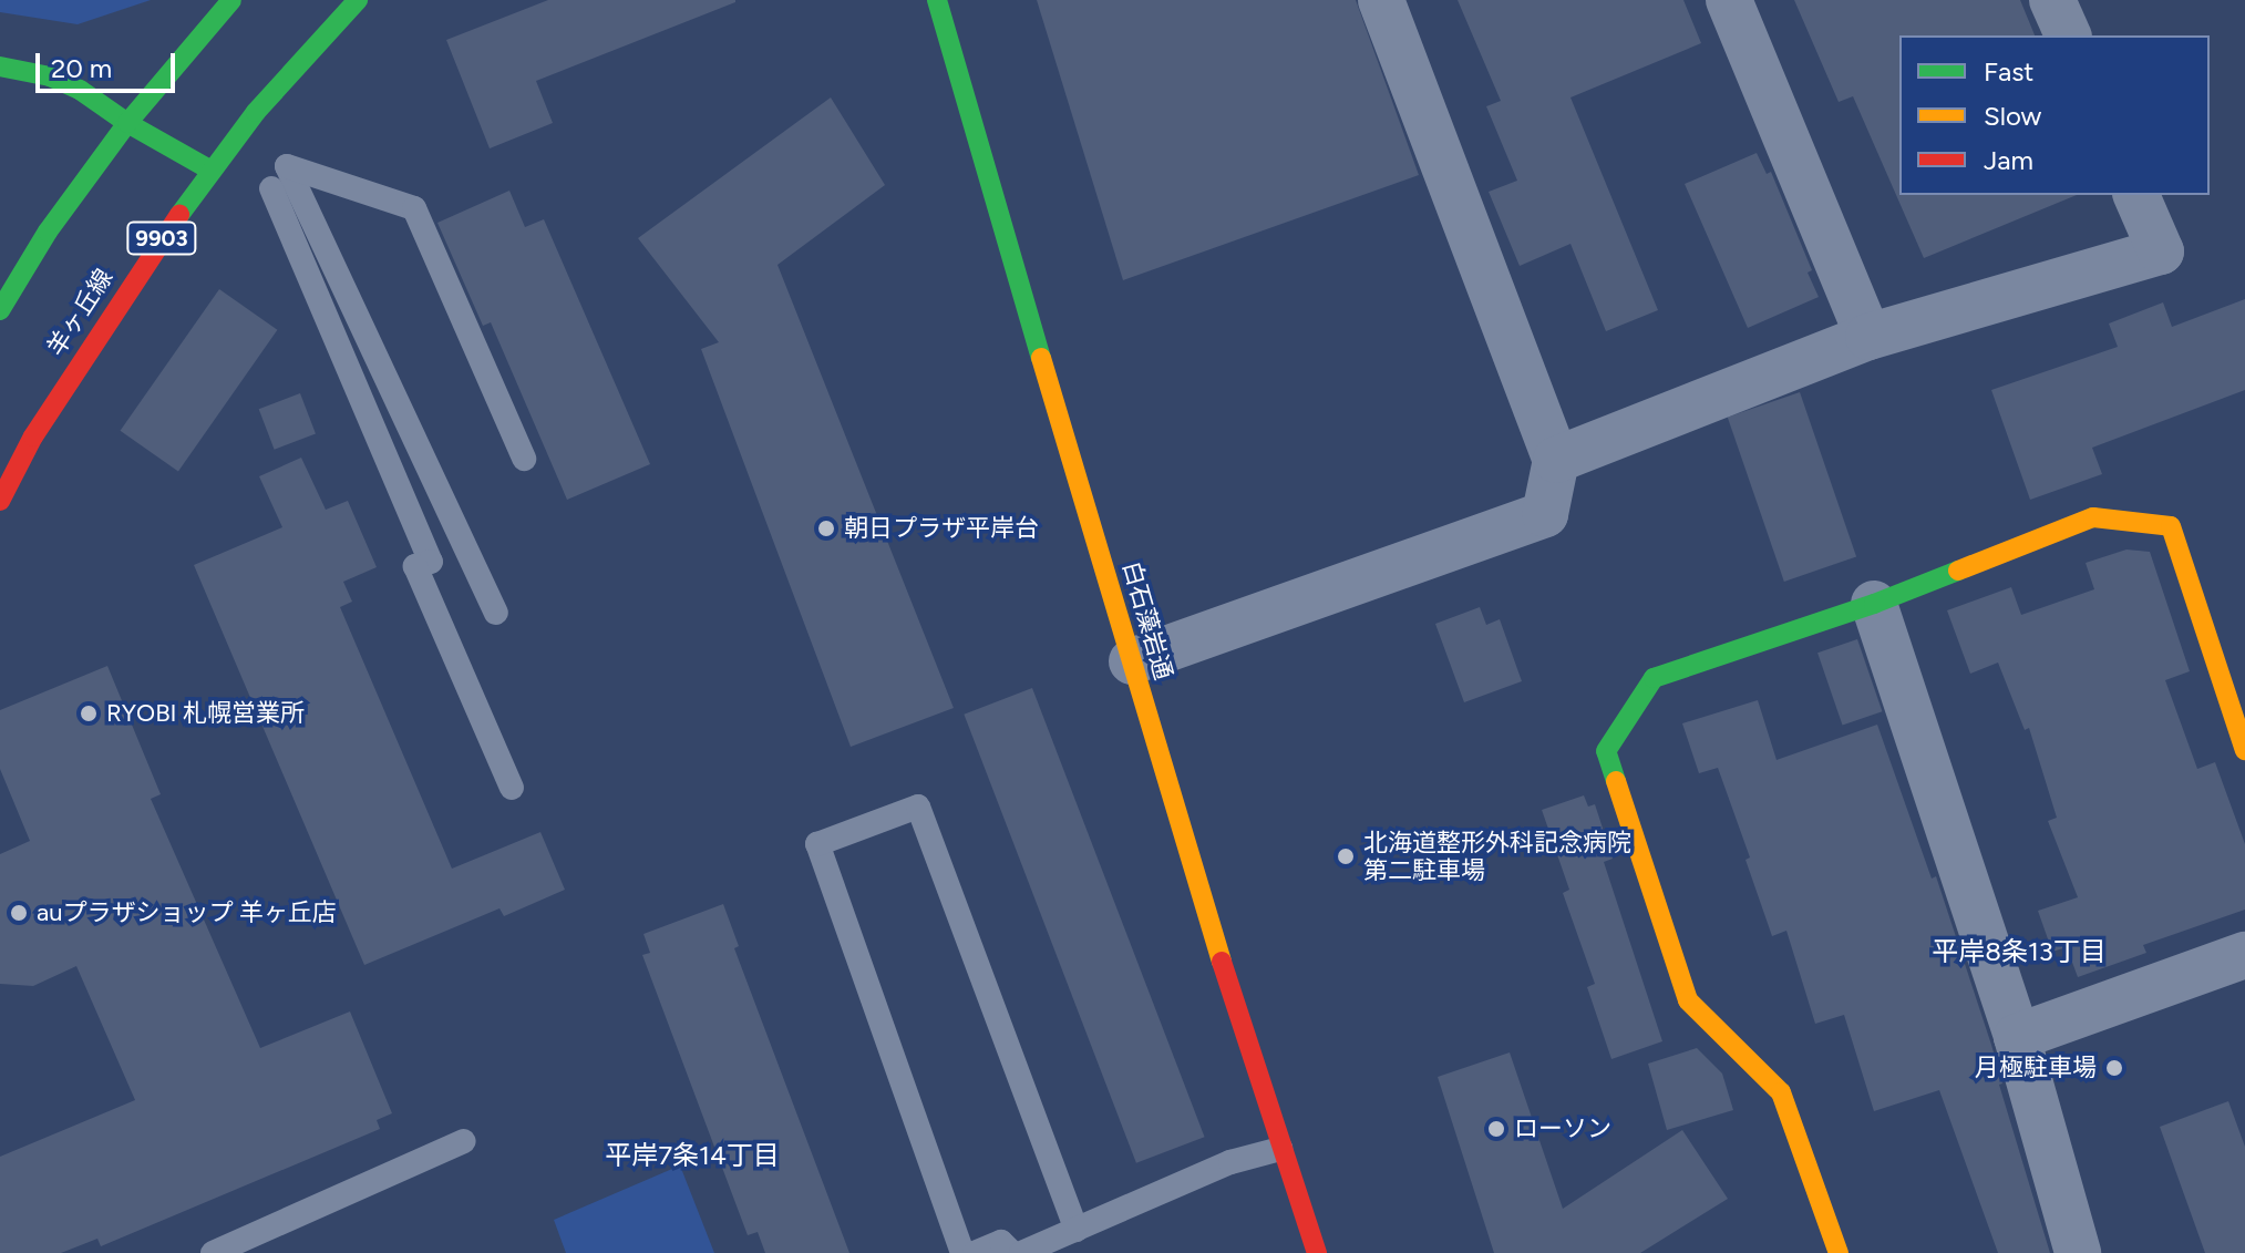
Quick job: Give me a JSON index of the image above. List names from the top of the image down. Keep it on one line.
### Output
{"streets":{"main road":["9903","羊ヶ丘線","白石藻岩通"]},"districts":["平岸8条13丁目","平岸7条14丁目"],"places":["朝日プラザ平岸台","RYOBI 札幌営業所","北海道整形外科記念病院 第二駐車場","auプラザショップ 羊ヶ丘店","月極駐車場","ローソン"],"legend":["Fast","Slow","Jam"],"scale_bar":"20 m"}
